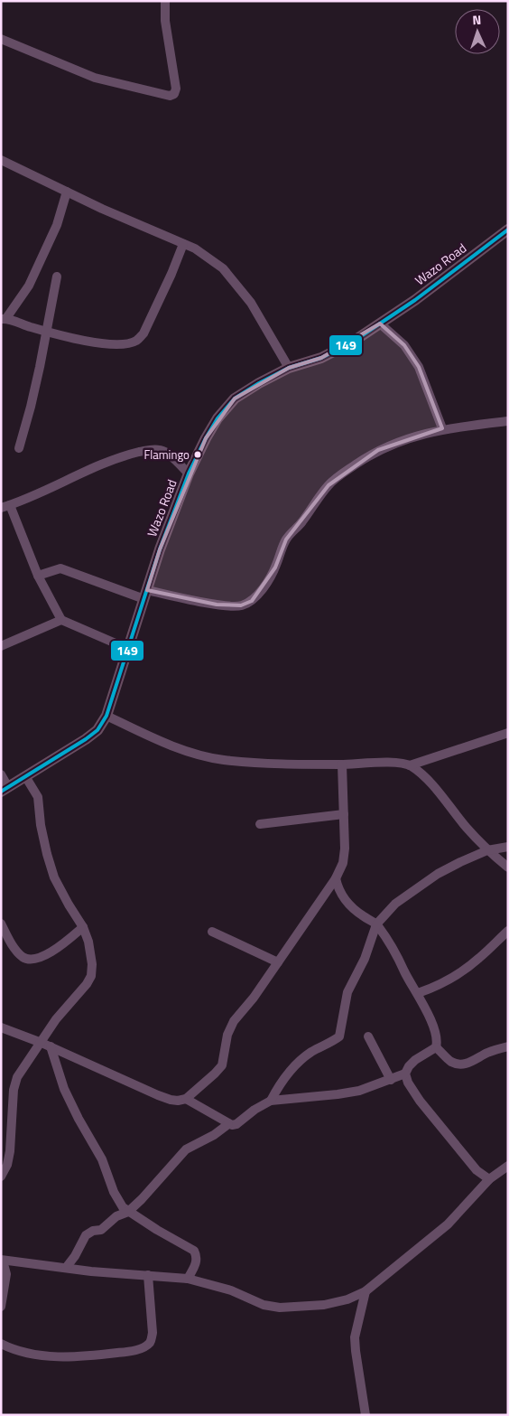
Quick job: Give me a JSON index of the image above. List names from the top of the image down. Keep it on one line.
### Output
{"streets":{"main road":["Wazo Road"]},"places":["Flamingo"],"lines":["transit line 149"],"north":"top"}
